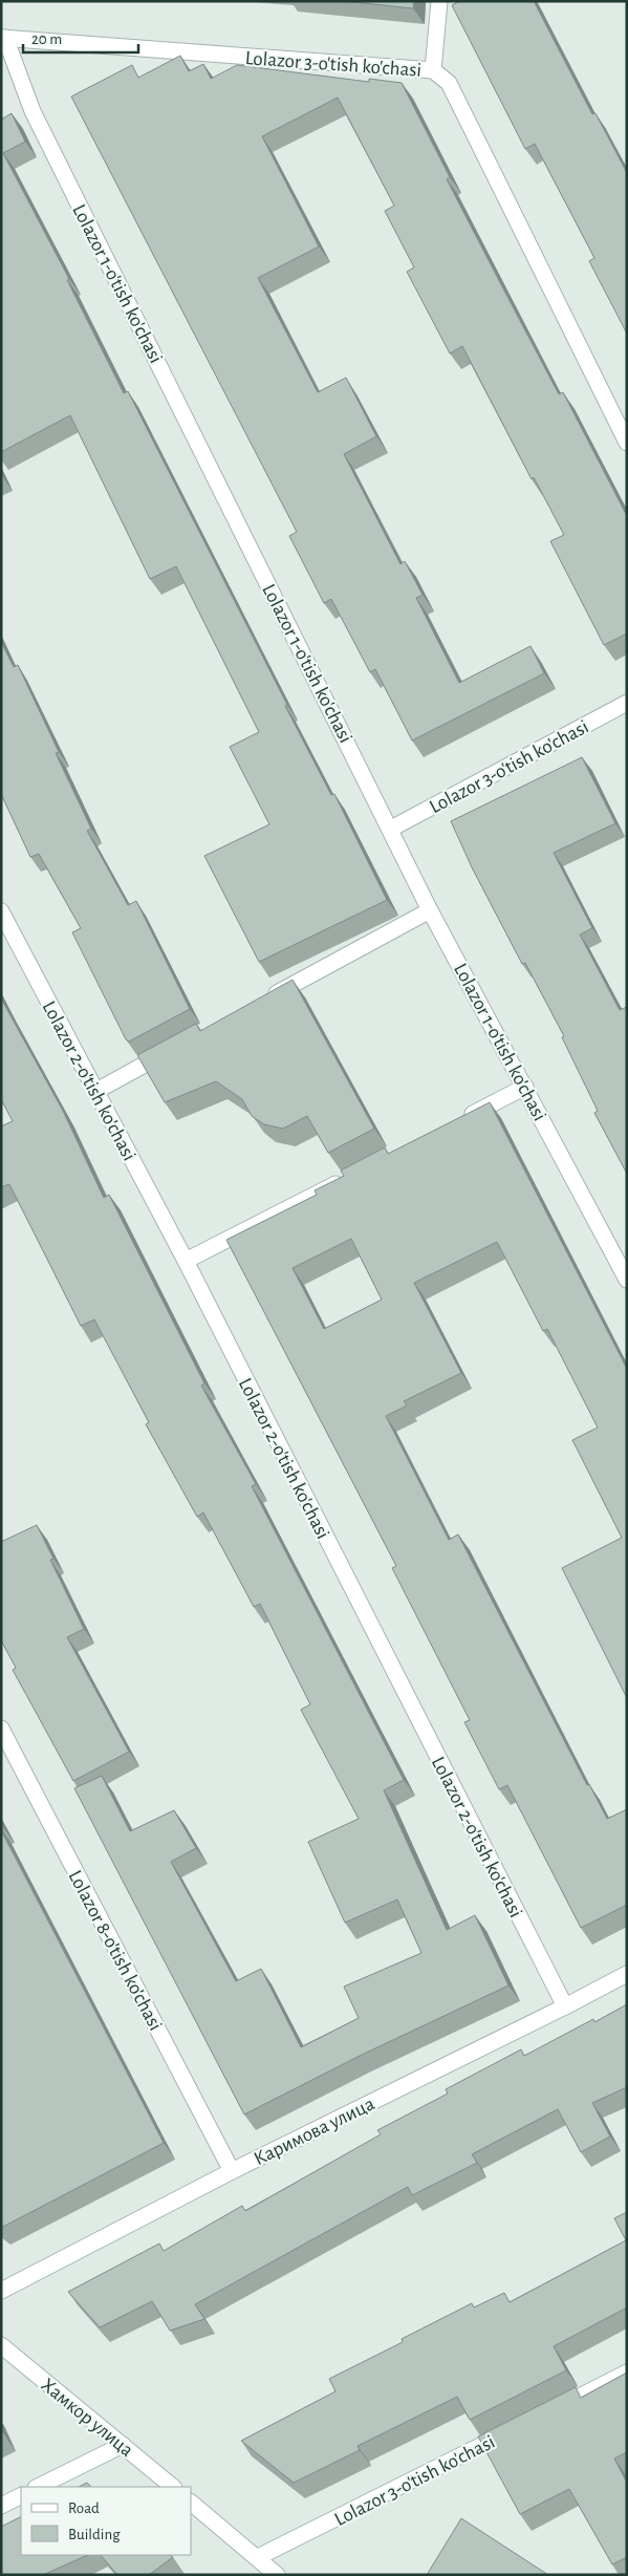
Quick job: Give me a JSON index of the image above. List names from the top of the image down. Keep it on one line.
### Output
{"streets":{"street":["Lolazor 3-o'tish ko'chasi","Lolazor 1-o'tish ko'chasi","Lolazor 2-o'tish ko'chasi","Lolazor 8-o'tish ko'chasi","Каримова улица","Хамкор улица"]},"crossings":[["Lolazor 3-o'tish ko'chasi","Lolazor 1-o'tish ko'chasi"],["Lolazor 2-o'tish ko'chasi","Каримова улица"],["Lolazor 8-o'tish ko'chasi","Каримова улица"]],"legend":["Road","Building"],"scale_bar":"20 m"}
